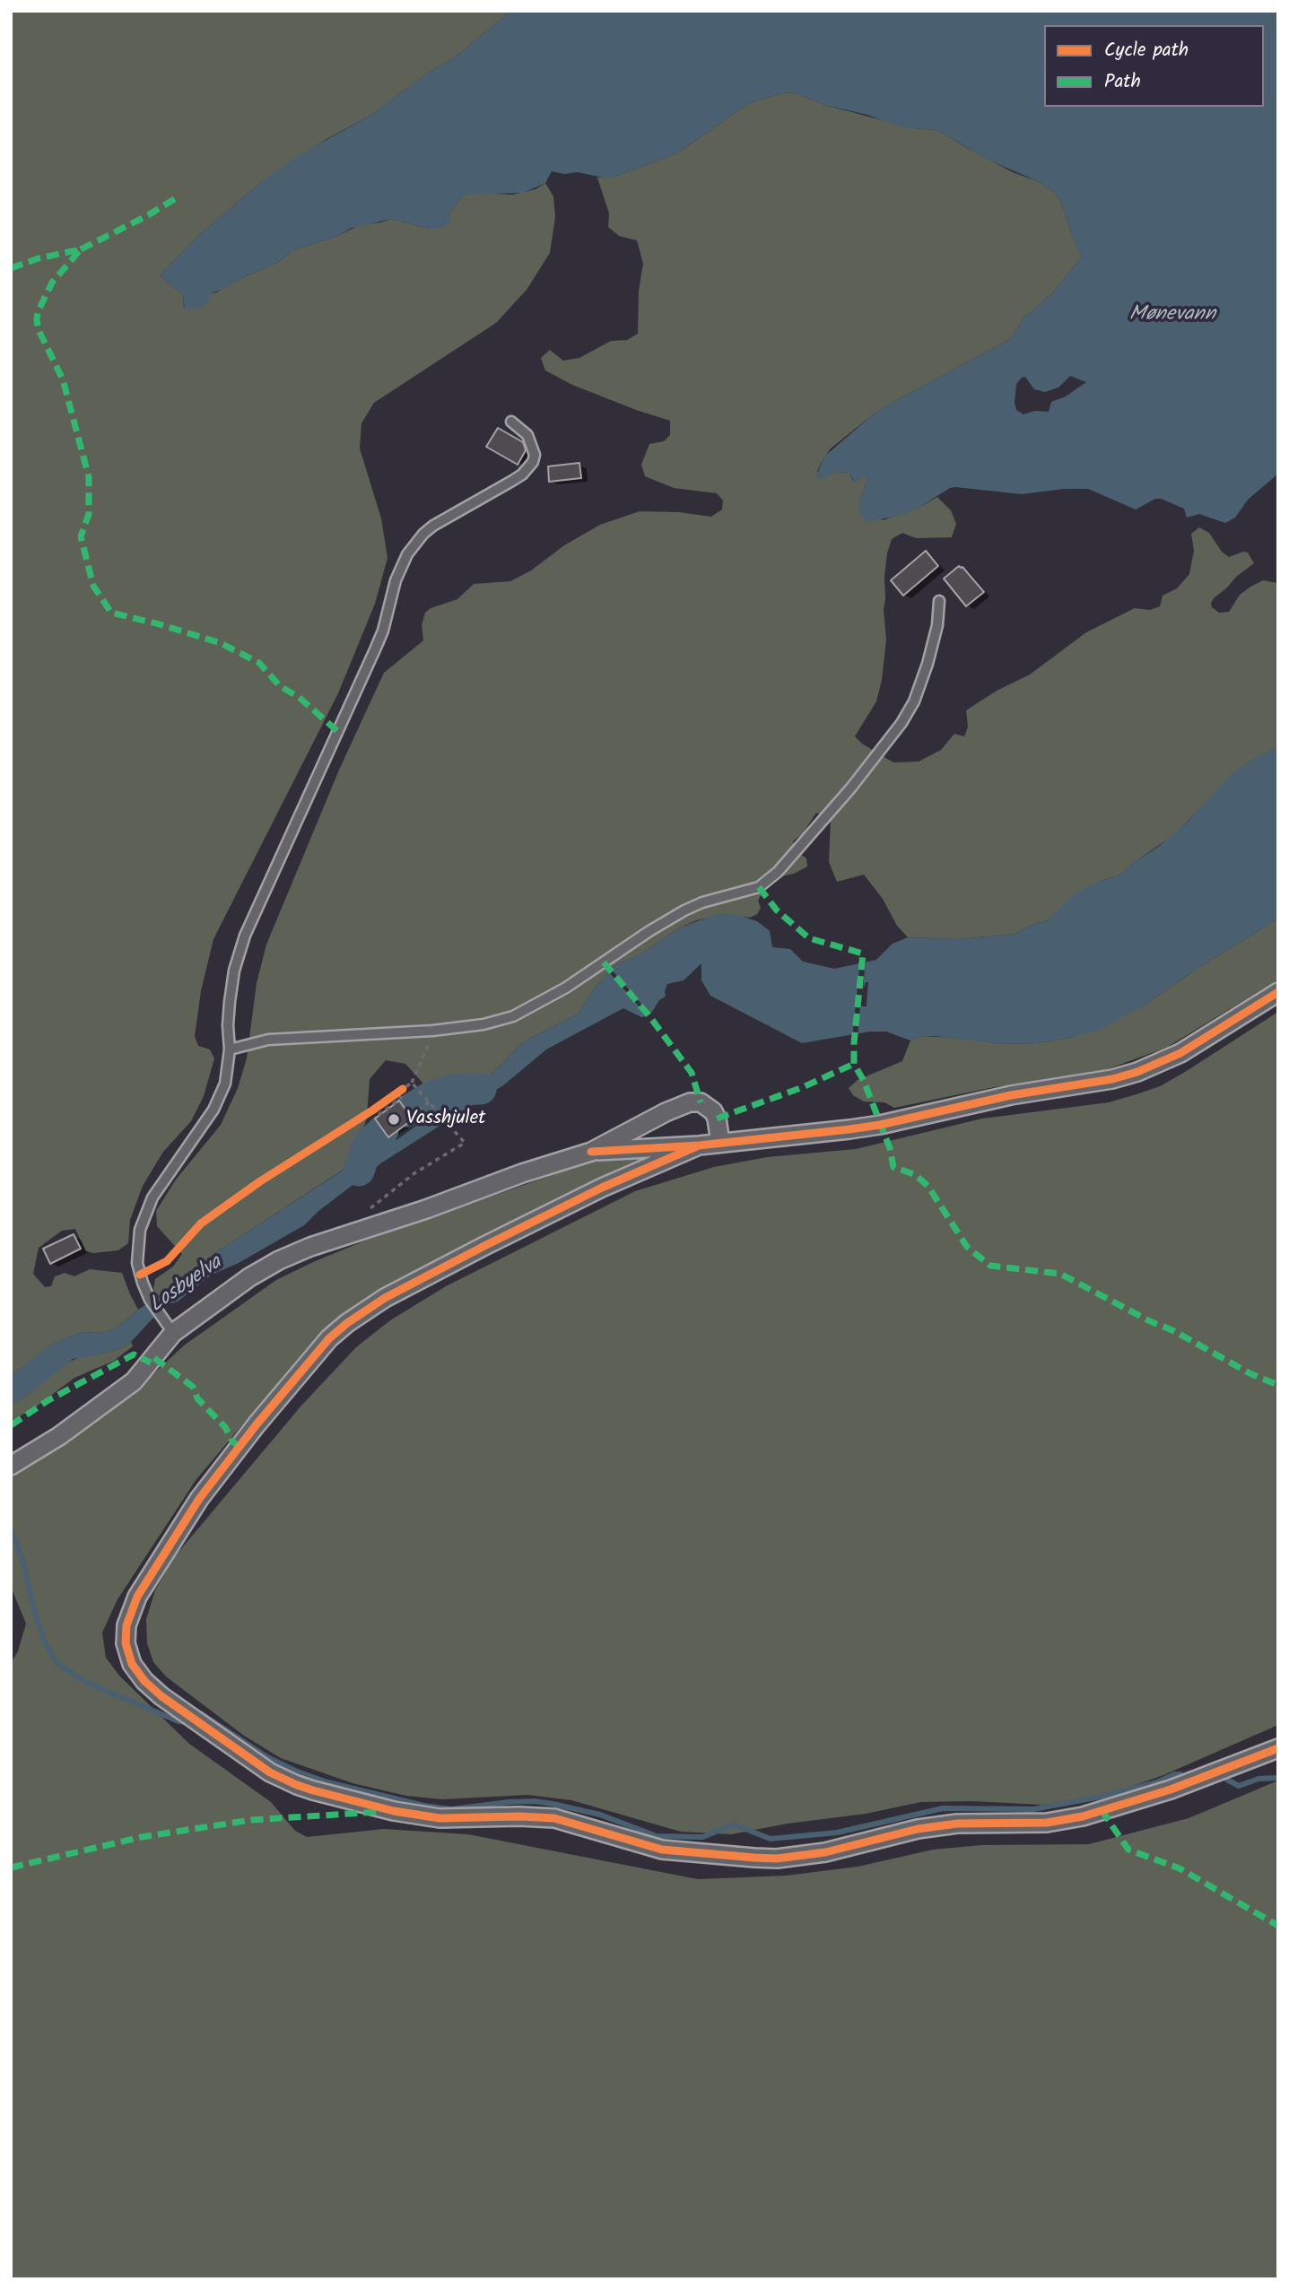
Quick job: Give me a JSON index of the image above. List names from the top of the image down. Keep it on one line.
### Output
{"water":["Mønevann","Losbyelva"],"places":["Vasshjulet"],"legend":["Cycle path","Path"]}
